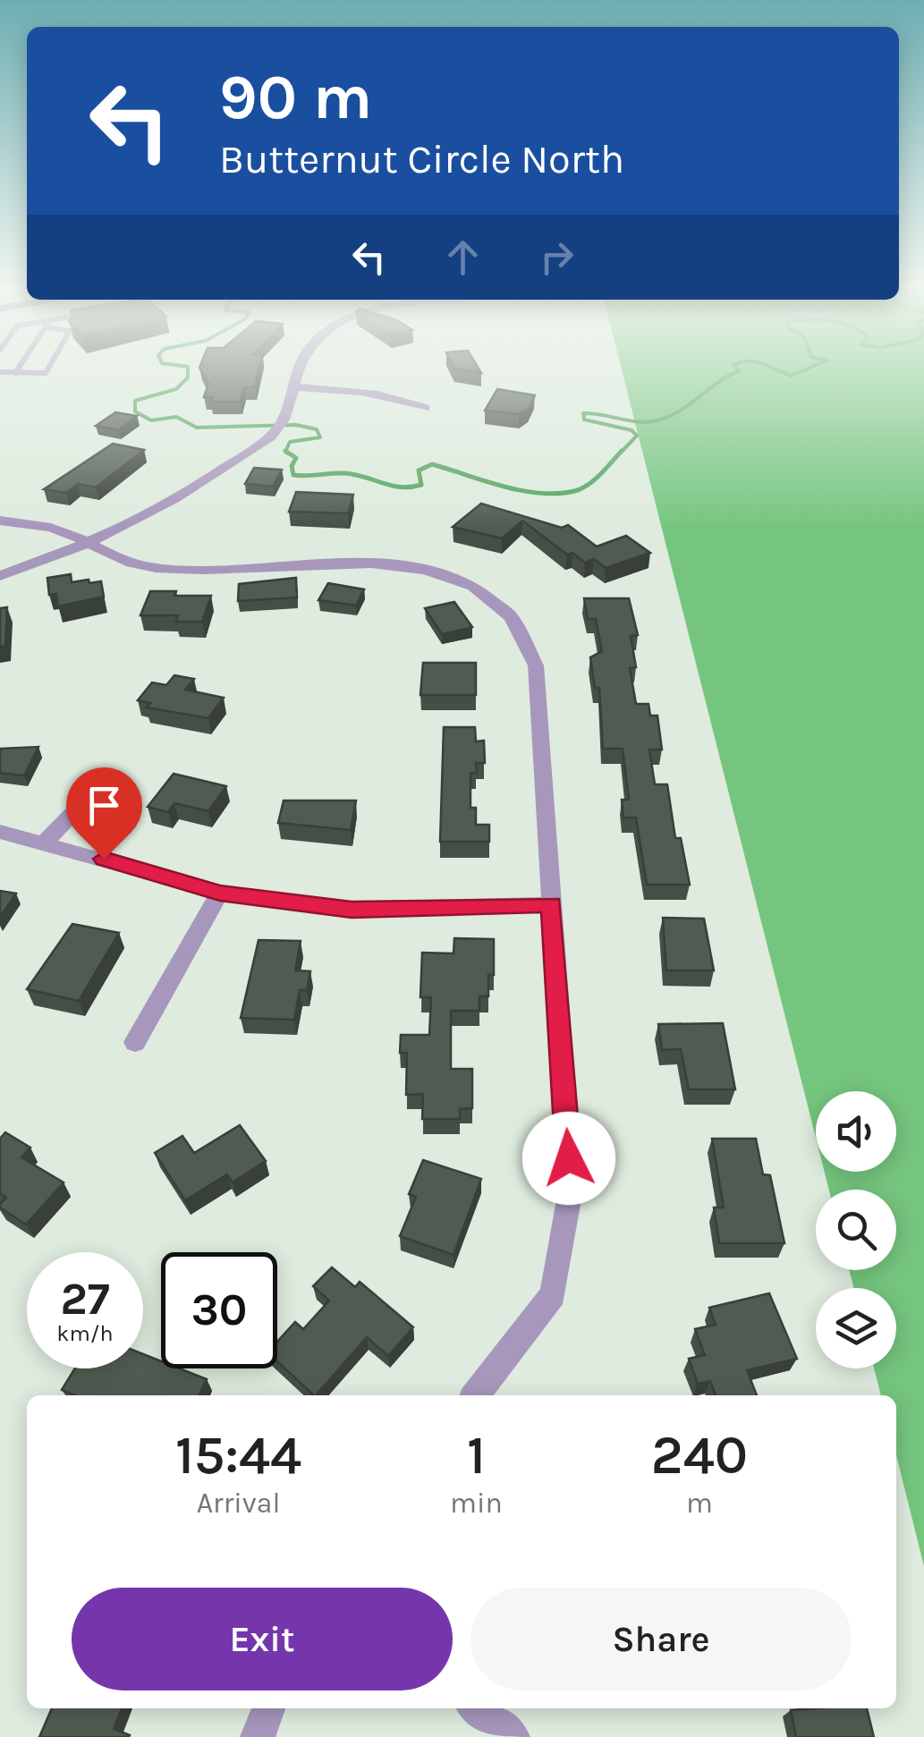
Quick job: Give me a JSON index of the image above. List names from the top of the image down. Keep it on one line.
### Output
{"page":{"turn":["90 m","Butternut Circle North"],"speed":"27 km/h","limit":"30","eta":["15:44","Arrival","1","min","240","m"],"buttons":["Exit","Share"]}}
